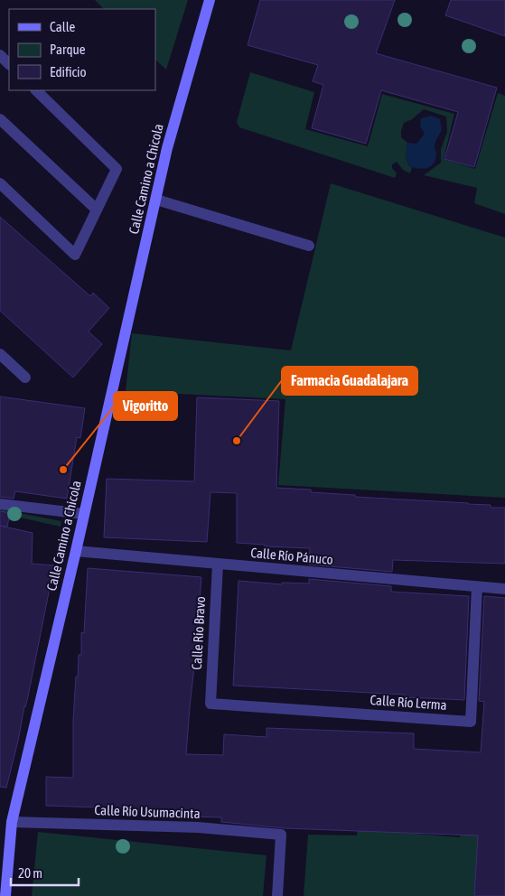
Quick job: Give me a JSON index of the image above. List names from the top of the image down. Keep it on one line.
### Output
{"streets":{"street":["Calle Camino a Chicola","Calle Río Pánuco","Calle Río Bravo","Calle Río Lerma","Calle Río Usumacinta"]},"crossings":[["Calle Camino a Chicola","Calle Río Pánuco"],["Calle Camino a Chicola","Calle Río Usumacinta"],["Calle Río Pánuco","Calle Río Bravo"],["Calle Río Pánuco","Calle Río Lerma"],["Calle Río Bravo","Calle Río Lerma"]],"places":["Farmacia Guadalajara","Vigoritto"],"legend":["Calle","Parque","Edificio"],"scale_bar":"20 m"}
